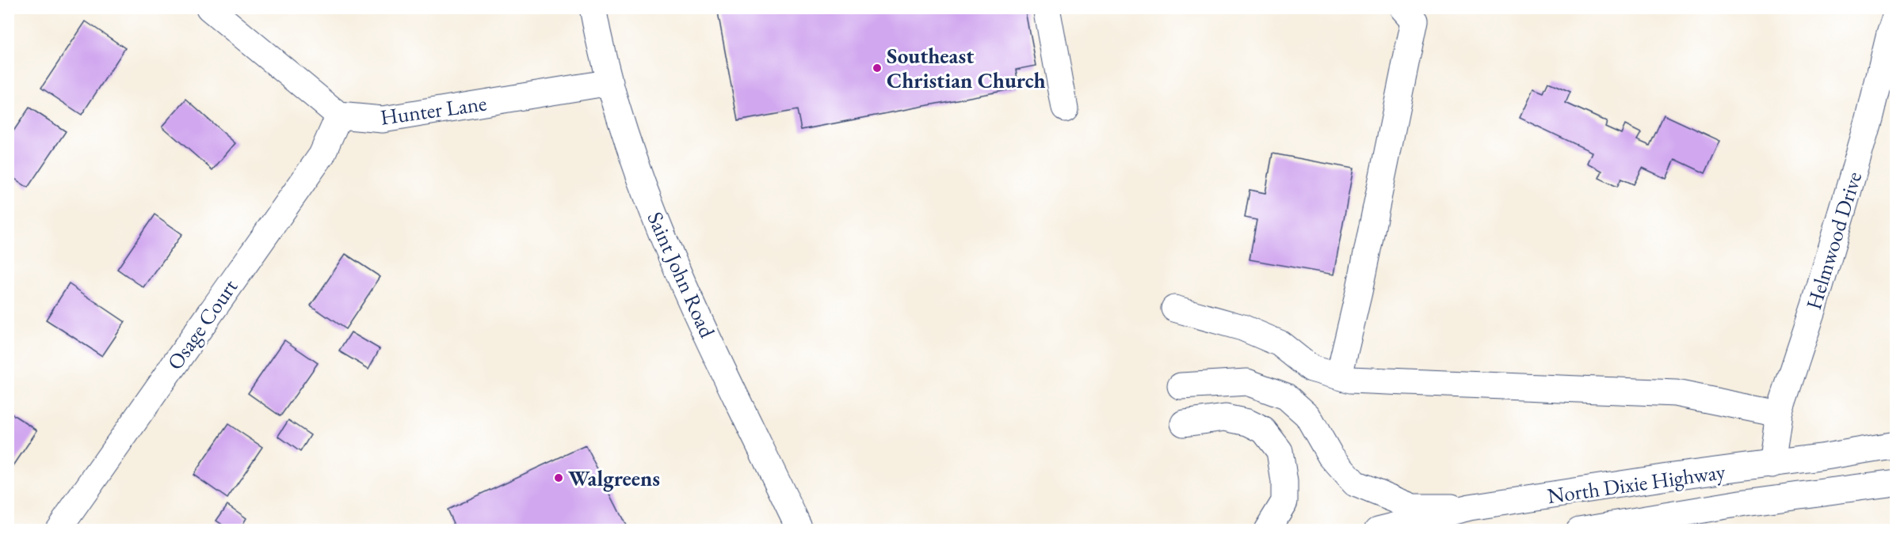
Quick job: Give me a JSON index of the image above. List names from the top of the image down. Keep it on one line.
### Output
{"streets":{"street":["Hunter Lane","Helmwood Drive","Saint John Road","Osage Court","North Dixie Highway"]},"crossings":[["Hunter Lane","Saint John Road"],["Hunter Lane","Osage Court"],["Helmwood Drive","North Dixie Highway"]],"places":["Southeast Christian Church","Walgreens"]}
